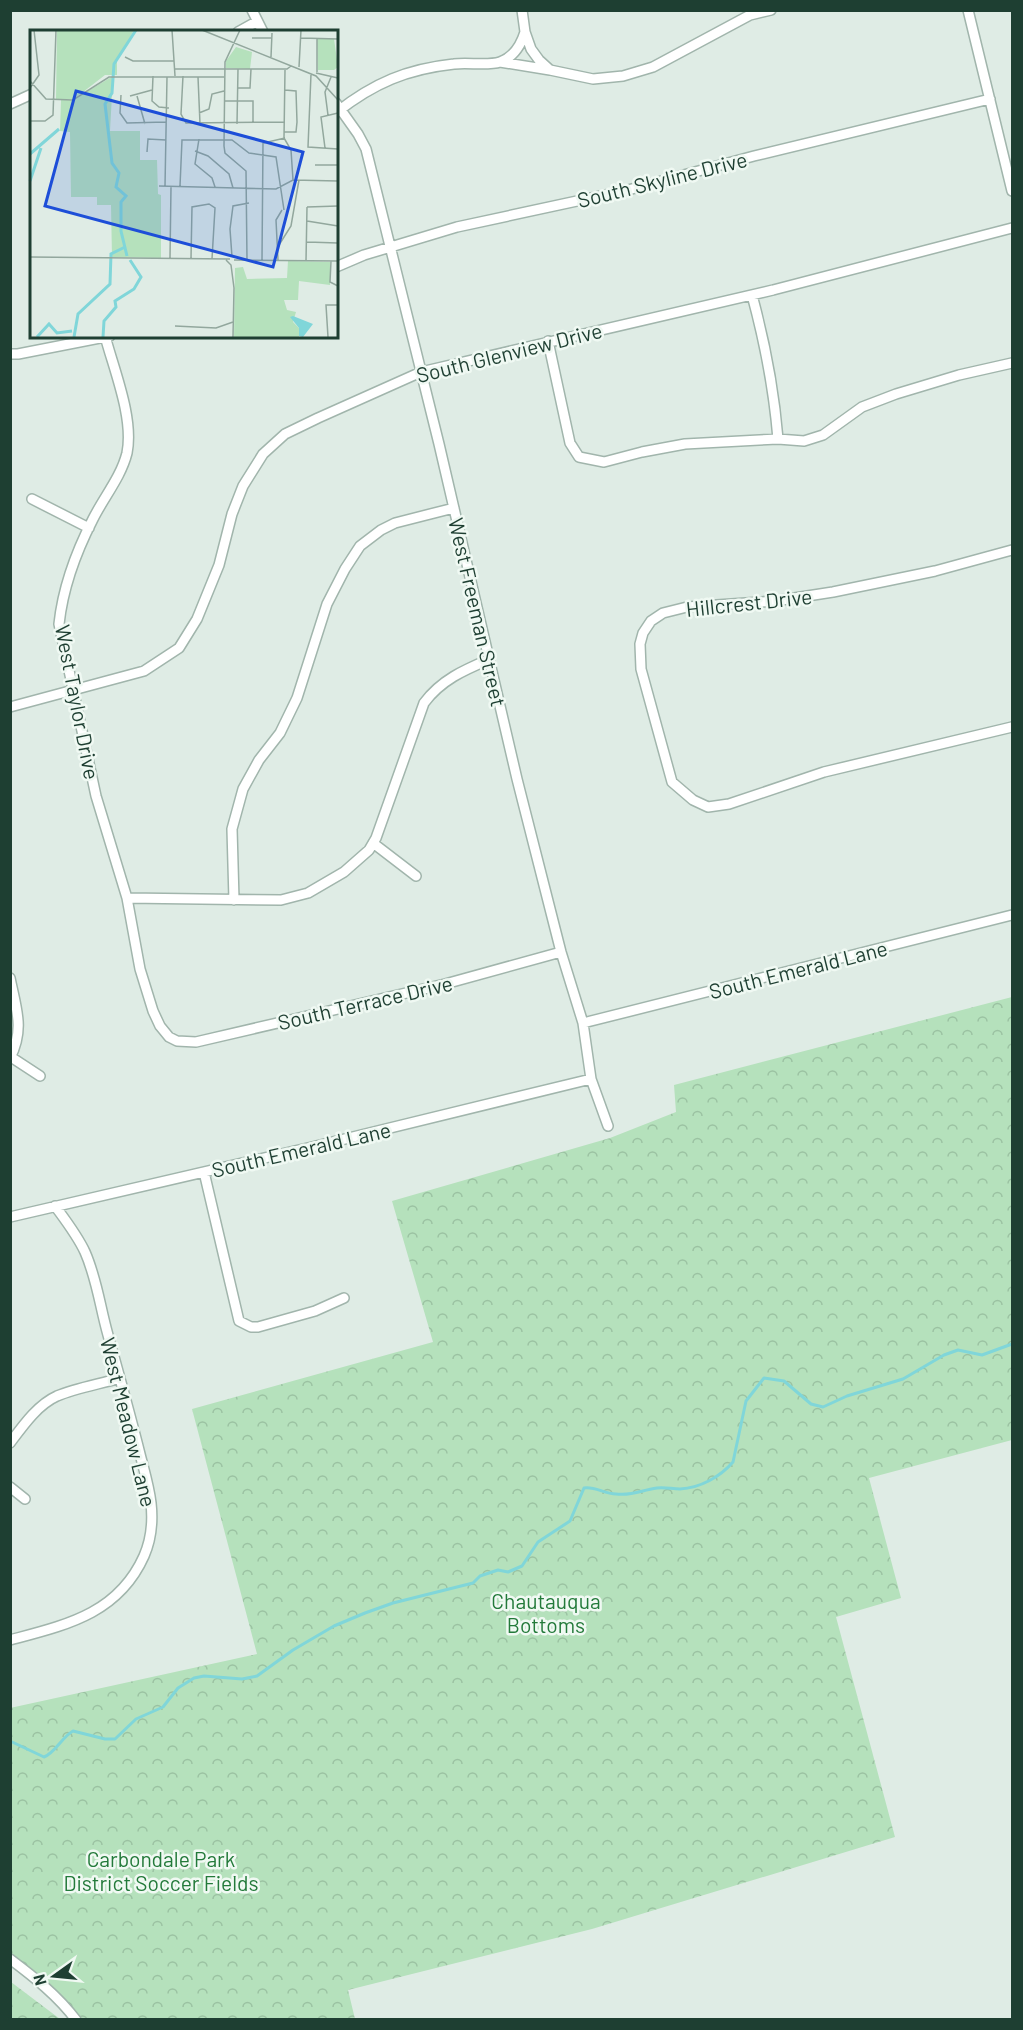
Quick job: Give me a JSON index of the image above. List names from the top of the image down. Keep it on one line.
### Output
{"streets":{"street":["South Skyline Drive","South Glenview Drive","Hillcrest Drive","West Freeman Street","West Taylor Drive","South Emerald Lane","South Terrace Drive","West Meadow Lane"]},"crossings":[["South Skyline Drive","West Freeman Street"],["South Glenview Drive","West Freeman Street"],["South Glenview Drive","West Taylor Drive"],["West Freeman Street","South Emerald Lane"],["West Freeman Street","South Terrace Drive"],["West Taylor Drive","South Terrace Drive"],["South Emerald Lane","West Meadow Lane"]],"parks":["Chautauqua Bottoms","Carbondale Park District Soccer Fields"],"north":"left"}
